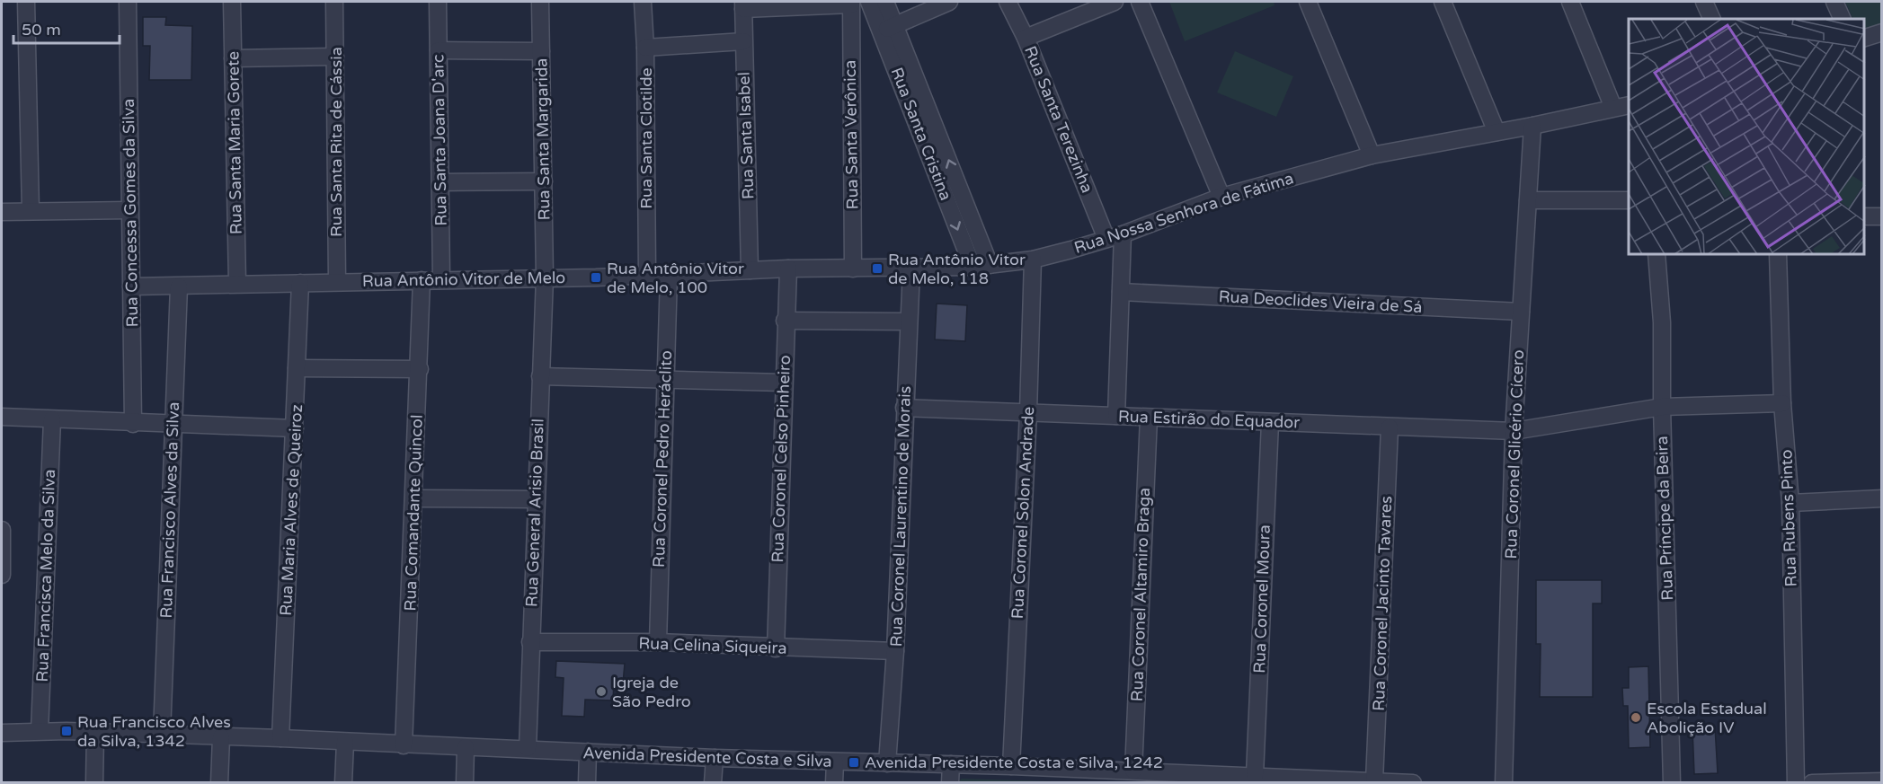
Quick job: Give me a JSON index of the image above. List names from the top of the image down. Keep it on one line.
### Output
{"streets":{"street":["Rua Santa Terezinha","Rua Santa Cristina","Rua Santa Verônica","Rua Santa Isabel","Rua Santa Clotilde","Rua Santa Margarida","Rua Santa Joana D'arc","Rua Santa Rita de Cássia","Rua Santa Maria Gorete","Rua Concessa Gomes da Silva","Rua Nossa Senhora de Fátima","Rua Antônio Vitor de Melo","Rua Deoclides Vieira de Sá","Rua Estirão do Equador","Rua Coronel Glicério Cícero","Rua Coronel Pedro Heráclito","Rua Coronel Celso Pinheiro","Rua Francisco Alves da Silva","Rua Maria Alves de Queiroz","Rua Comandante Quincol","Rua General Arisio Brasil","Rua Coronel Solon Andrade","Rua Coronel Laurentino de Morais","Rua Príncipe da Beira","Rua Rubens Pinto","Rua Francisca Melo da Silva","Rua Coronel Altamiro Braga","Rua Coronel Moura","Rua Coronel Jacinto Tavares","Rua Celina Siqueira","Avenida Presidente Costa e Silva"]},"crossings":[["Rua Santa Terezinha","Rua Nossa Senhora de Fátima"],["Rua Santa Cristina","Rua Nossa Senhora de Fátima"],["Rua Santa Cristina","Rua Antônio Vitor de Melo"],["Rua Santa Verônica","Rua Antônio Vitor de Melo"],["Rua Santa Isabel","Rua Antônio Vitor de Melo"],["Rua Santa Clotilde","Rua Antônio Vitor de Melo"],["Rua Santa Margarida","Rua Antônio Vitor de Melo"],["Rua Santa Margarida","Rua General Arisio Brasil"],["Rua Santa Joana D'arc","Rua Antônio Vitor de Melo"],["Rua Santa Rita de Cássia","Rua Antônio Vitor de Melo"],["Rua Santa Maria Gorete","Rua Antônio Vitor de Melo"],["Rua Concessa Gomes da Silva","Rua Antônio Vitor de Melo"],["Rua Nossa Senhora de Fátima","Rua Antônio Vitor de Melo"],["Rua Nossa Senhora de Fátima","Rua Coronel Glicério Cícero"],["Rua Nossa Senhora de Fátima","Rua Coronel Solon Andrade"],["Rua Antônio Vitor de Melo","Rua Coronel Pedro Heráclito"],["Rua Antônio Vitor de Melo","Rua Coronel Celso Pinheiro"],["Rua Antônio Vitor de Melo","Rua Francisco Alves da Silva"],["Rua Antônio Vitor de Melo","Rua Maria Alves de Queiroz"],["Rua Antônio Vitor de Melo","Rua Comandante Quincol"],["Rua Antônio Vitor de Melo","Rua General Arisio Brasil"],["Rua Antônio Vitor de Melo","Rua Coronel Laurentino de Morais"],["Rua Deoclides Vieira de Sá","Rua Coronel Glicério Cícero"],["Rua Estirão do Equador","Rua Coronel Glicério Cícero"],["Rua Estirão do Equador","Rua Coronel Solon Andrade"],["Rua Estirão do Equador","Rua Coronel Laurentino de Morais"],["Rua Estirão do Equador","Rua Príncipe da Beira"],["Rua Estirão do Equador","Rua Rubens Pinto"],["Rua Estirão do Equador","Rua Coronel Altamiro Braga"],["Rua Estirão do Equador","Rua Coronel Moura"],["Rua Estirão do Equador","Rua Coronel Jacinto Tavares"],["Rua Coronel Pedro Heráclito","Rua Celina Siqueira"],["Rua Coronel Celso Pinheiro","Rua Celina Siqueira"],["Rua Francisco Alves da Silva","Avenida Presidente Costa e Silva"],["Rua Maria Alves de Queiroz","Avenida Presidente Costa e Silva"],["Rua Comandante Quincol","Avenida Presidente Costa e Silva"],["Rua General Arisio Brasil","Rua Celina Siqueira"],["Rua General Arisio Brasil","Avenida Presidente Costa e Silva"],["Rua Coronel Solon Andrade","Avenida Presidente Costa e Silva"],["Rua Coronel Laurentino de Morais","Rua Celina Siqueira"],["Rua Coronel Laurentino de Morais","Avenida Presidente Costa e Silva"],["Rua Francisca Melo da Silva","Avenida Presidente Costa e Silva"],["Rua Coronel Altamiro Braga","Avenida Presidente Costa e Silva"],["Rua Coronel Moura","Avenida Presidente Costa e Silva"],["Rua Coronel Jacinto Tavares","Avenida Presidente Costa e Silva"]],"places":{"transit":["Rua Antônio Vitor de Melo, 118","Rua Antônio Vitor de Melo, 100","Rua Francisco Alves da Silva, 1342","Avenida Presidente Costa e Silva, 1242"],"other":["Igreja de São Pedro","Escola Estadual Abolição IV"]},"scale_bar":"50 m"}
